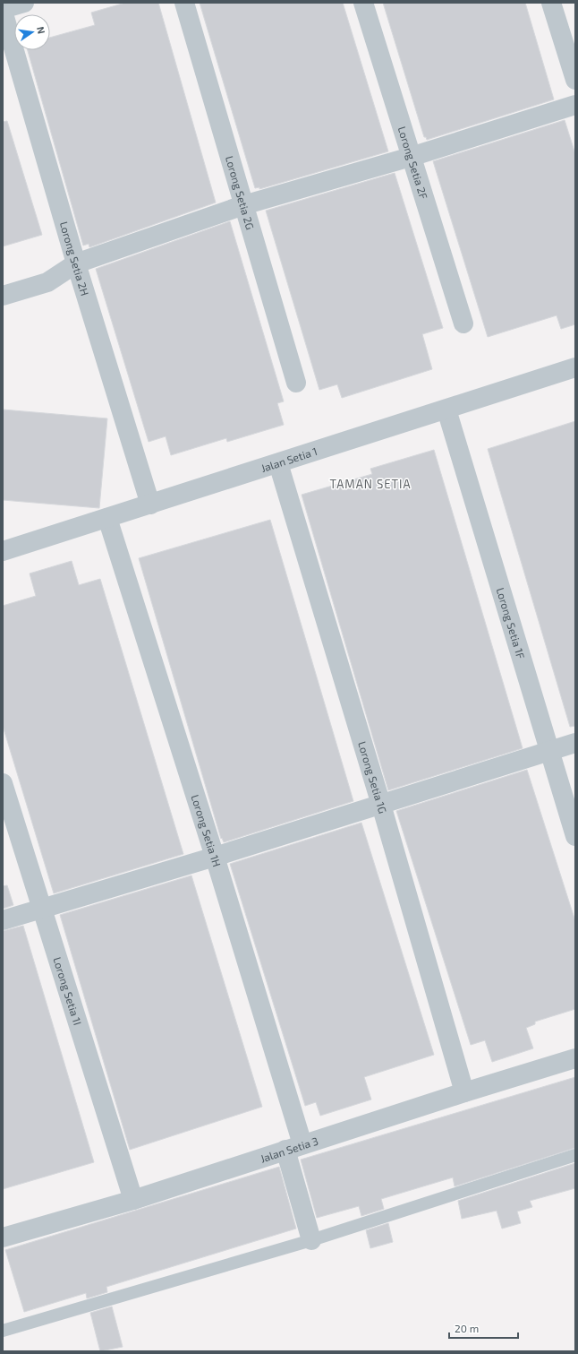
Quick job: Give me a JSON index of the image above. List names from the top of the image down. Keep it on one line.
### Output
{"streets":{"street":["Lorong Setia 2F","Lorong Setia 2G","Lorong Setia 2H","Jalan Setia 1","Lorong Setia 1F","Lorong Setia 1G","Lorong Setia 1H","Lorong Setia 1I","Jalan Setia 3"]},"crossings":[["Lorong Setia 2H","Jalan Setia 1"],["Jalan Setia 1","Lorong Setia 1F"],["Jalan Setia 1","Lorong Setia 1G"],["Jalan Setia 1","Lorong Setia 1H"],["Lorong Setia 1G","Jalan Setia 3"],["Lorong Setia 1H","Jalan Setia 3"],["Lorong Setia 1I","Jalan Setia 3"]],"districts":["TAMAN SETIA"],"scale_bar":"20 m","north":"right"}
